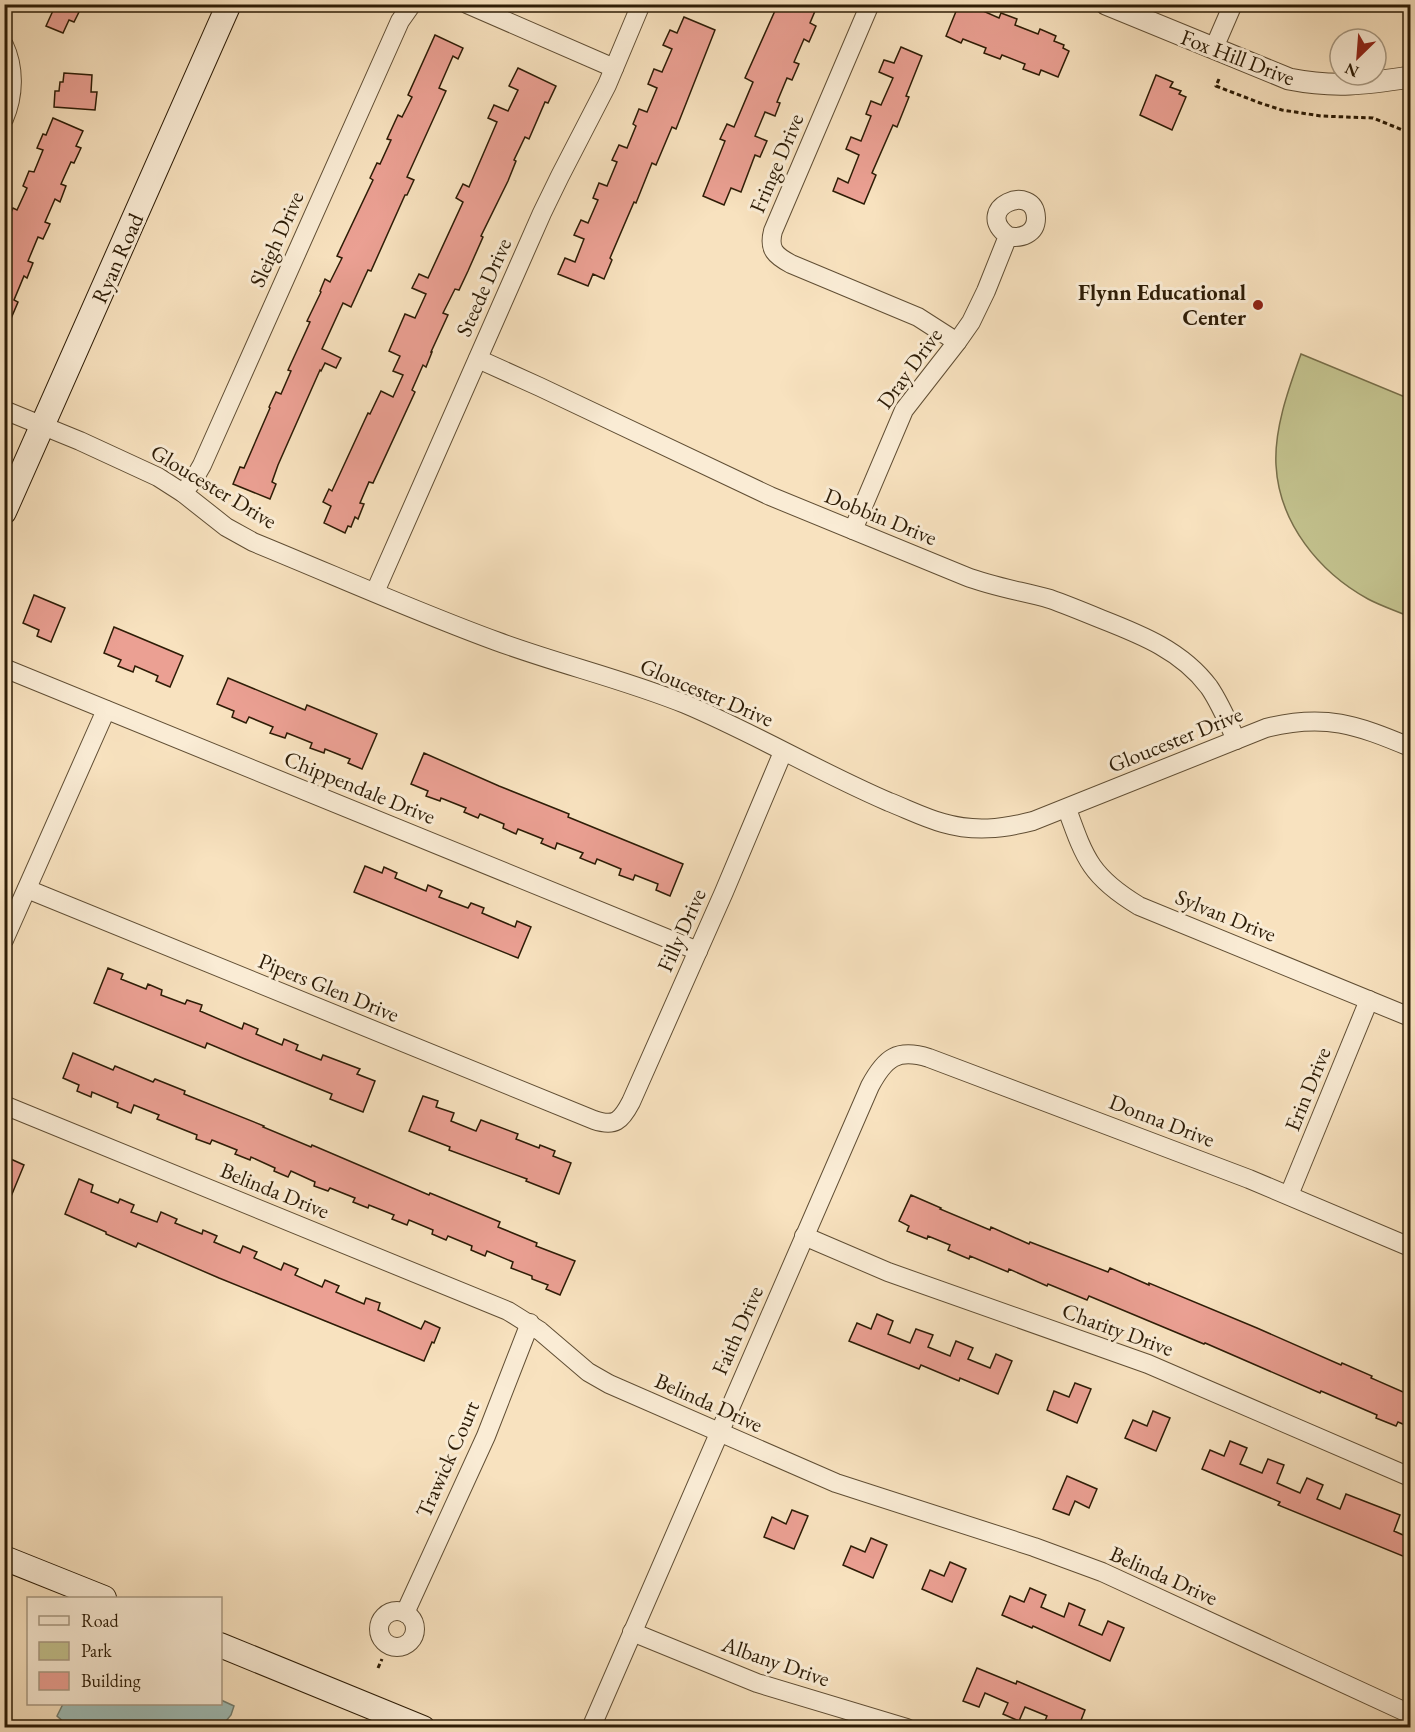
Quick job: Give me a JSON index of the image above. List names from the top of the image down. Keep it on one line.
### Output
{"streets":{"main road":["Ryan Road"],"street":["Fox Hill Drive","Fringe Drive","Sleigh Drive","Steede Drive","Dray Drive","Gloucester Drive","Dobbin Drive","Chippendale Drive","Sylvan Drive","Filly Drive","Pipers Glen Drive","Erin Drive","Donna Drive","Belinda Drive","Charity Drive","Faith Drive","Trawick Court","Albany Drive"]},"crossings":[["Fringe Drive","Dray Drive"],["Sleigh Drive","Gloucester Drive"],["Ryan Road","Gloucester Drive"],["Steede Drive","Gloucester Drive"],["Steede Drive","Dobbin Drive"],["Dray Drive","Dobbin Drive"],["Gloucester Drive","Dobbin Drive"],["Gloucester Drive","Sylvan Drive"],["Gloucester Drive","Filly Drive"],["Chippendale Drive","Filly Drive"],["Sylvan Drive","Erin Drive"],["Filly Drive","Pipers Glen Drive"],["Erin Drive","Donna Drive"],["Donna Drive","Faith Drive"],["Belinda Drive","Faith Drive"],["Belinda Drive","Trawick Court"],["Charity Drive","Faith Drive"],["Faith Drive","Albany Drive"]],"places":["Flynn Educational Center"],"legend":["Road","Park","Building"],"north":"bottom left"}
